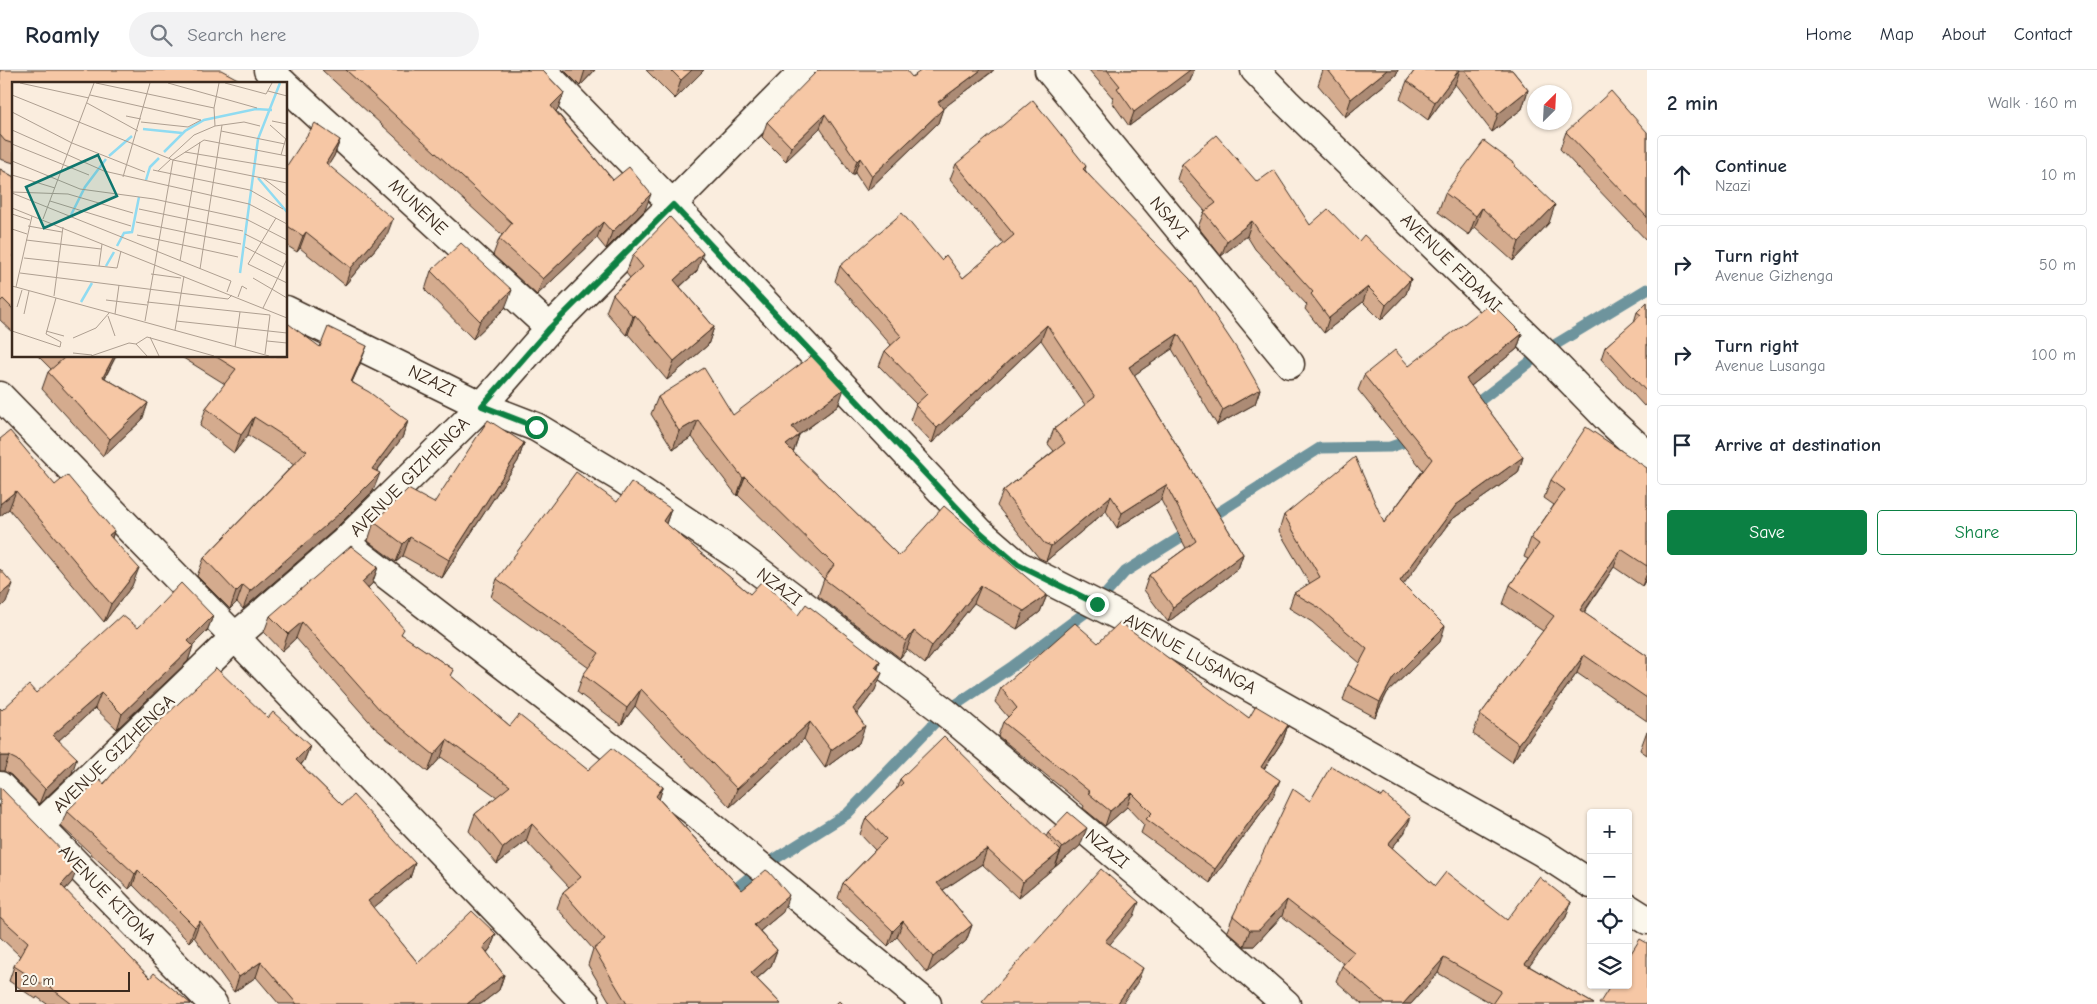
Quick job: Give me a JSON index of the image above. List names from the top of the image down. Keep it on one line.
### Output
{"streets":{"street":["MUNENE","NSAYI","AVENUE FIDAMI","NZAZI","AVENUE GIZHENGA","AVENUE LUSANGA","AVENUE KITONA"]},"crossings":[["MUNENE","AVENUE GIZHENGA"],["NZAZI","AVENUE GIZHENGA"],["AVENUE GIZHENGA","AVENUE LUSANGA"],["AVENUE GIZHENGA","AVENUE KITONA"]],"scale_bar":"20 m","north":"top right","page":{"header":"Roamly","search":"Search here","nav":["Home","Map","About","Contact"],"heading":["2 min","Walk · 160 m"],"list":[["Continue","Nzazi","10 m"],["Turn right","Avenue Gizhenga","50 m"],["Turn right","Avenue Lusanga","100 m"],"Arrive at destination"],"buttons":["Save","Share"],"map_buttons":["+","−"],"scale":"20 m"}}
